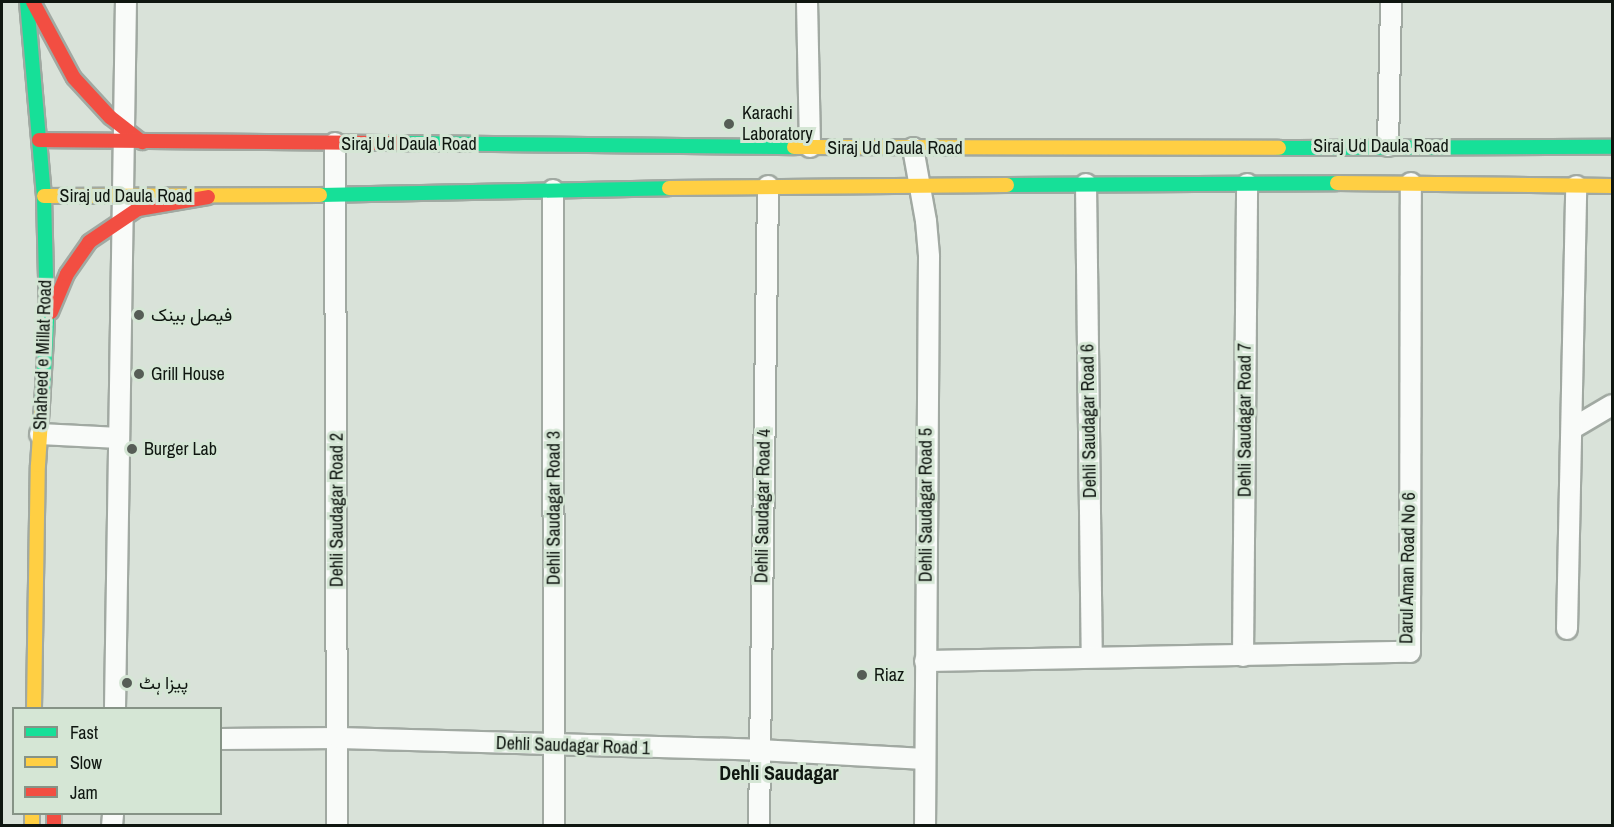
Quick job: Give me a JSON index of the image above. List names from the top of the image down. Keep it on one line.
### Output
{"streets":{"main road":["Siraj Ud Daula Road","Siraj ud Daula Road","Shaheed e Millat Road"],"street":["Dehli Saudagar Road 7","Dehli Saudagar Road 6","Dehli Saudagar Road 5","Dehli Saudagar Road 4","Dehli Saudagar Road 3","Dehli Saudagar Road 2","Darul Aman Road No 6","Dehli Saudagar Road 1"]},"crossings":[["Siraj Ud Daula Road","Siraj ud Daula Road"],["Siraj Ud Daula Road","Shaheed e Millat Road"],["Siraj Ud Daula Road","Dehli Saudagar Road 7"],["Siraj Ud Daula Road","Dehli Saudagar Road 6"],["Siraj Ud Daula Road","Dehli Saudagar Road 5"],["Siraj Ud Daula Road","Dehli Saudagar Road 4"],["Siraj Ud Daula Road","Dehli Saudagar Road 3"],["Siraj Ud Daula Road","Dehli Saudagar Road 2"],["Siraj Ud Daula Road","Darul Aman Road No 6"],["Siraj ud Daula Road","Shaheed e Millat Road"],["Dehli Saudagar Road 7","Darul Aman Road No 6"],["Dehli Saudagar Road 6","Darul Aman Road No 6"],["Dehli Saudagar Road 5","Darul Aman Road No 6"],["Dehli Saudagar Road 5","Dehli Saudagar Road 1"],["Dehli Saudagar Road 4","Dehli Saudagar Road 1"],["Dehli Saudagar Road 3","Dehli Saudagar Road 1"],["Dehli Saudagar Road 2","Dehli Saudagar Road 1"]],"districts":["Dehli Saudagar"],"places":["Karachi Laboratory","فیصل بینک","Grill House","Burger Lab","Riaz","پیزا ہٹ"],"legend":["Fast","Slow","Jam"]}
